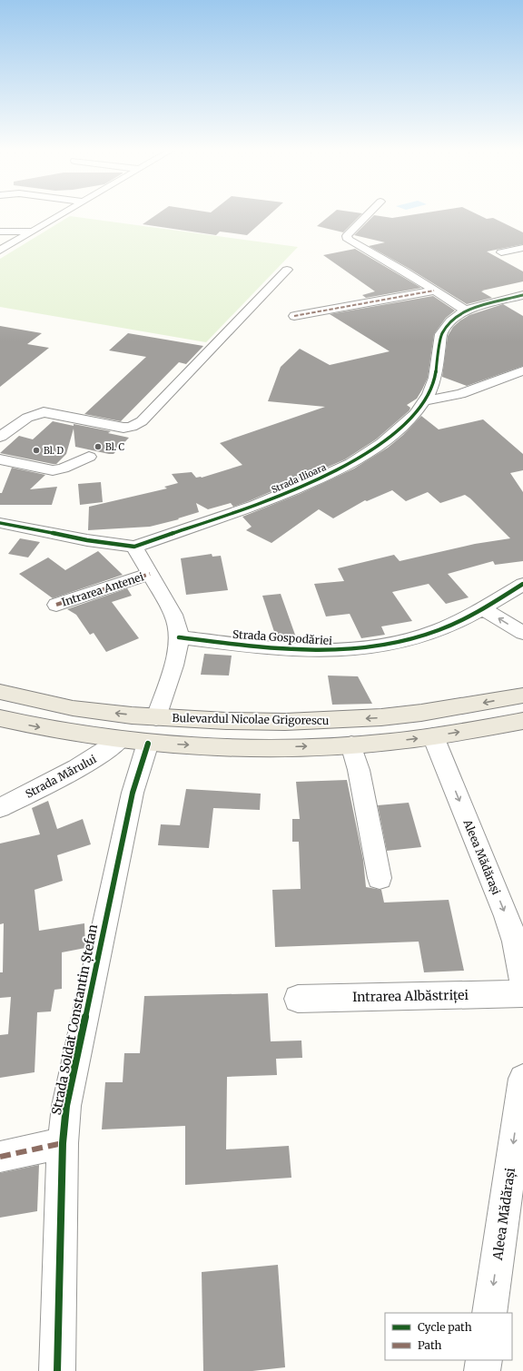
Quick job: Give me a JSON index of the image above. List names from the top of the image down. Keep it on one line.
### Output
{"streets":{"main road":["Bulevardul Nicolae Grigorescu"],"street":["Strada Ilioara","Intrarea Antenei","Strada Gospodăriei","Strada Mărului","Aleea Mădărași","Intrarea Albăstriței","Strada Soldat Constantin Ștefan"]},"crossings":[["Strada Ilioara","Strada Soldat Constantin Ștefan"],["Intrarea Antenei","Strada Soldat Constantin Ștefan"],["Strada Gospodăriei","Strada Soldat Constantin Ștefan"],["Bulevardul Nicolae Grigorescu","Strada Mărului"],["Bulevardul Nicolae Grigorescu","Aleea Mădărași"],["Bulevardul Nicolae Grigorescu","Strada Soldat Constantin Ștefan"]],"one_way":["Aleea Mădărași"],"places":["Bl. C","Bl. D"],"legend":["Cycle path","Path"]}
